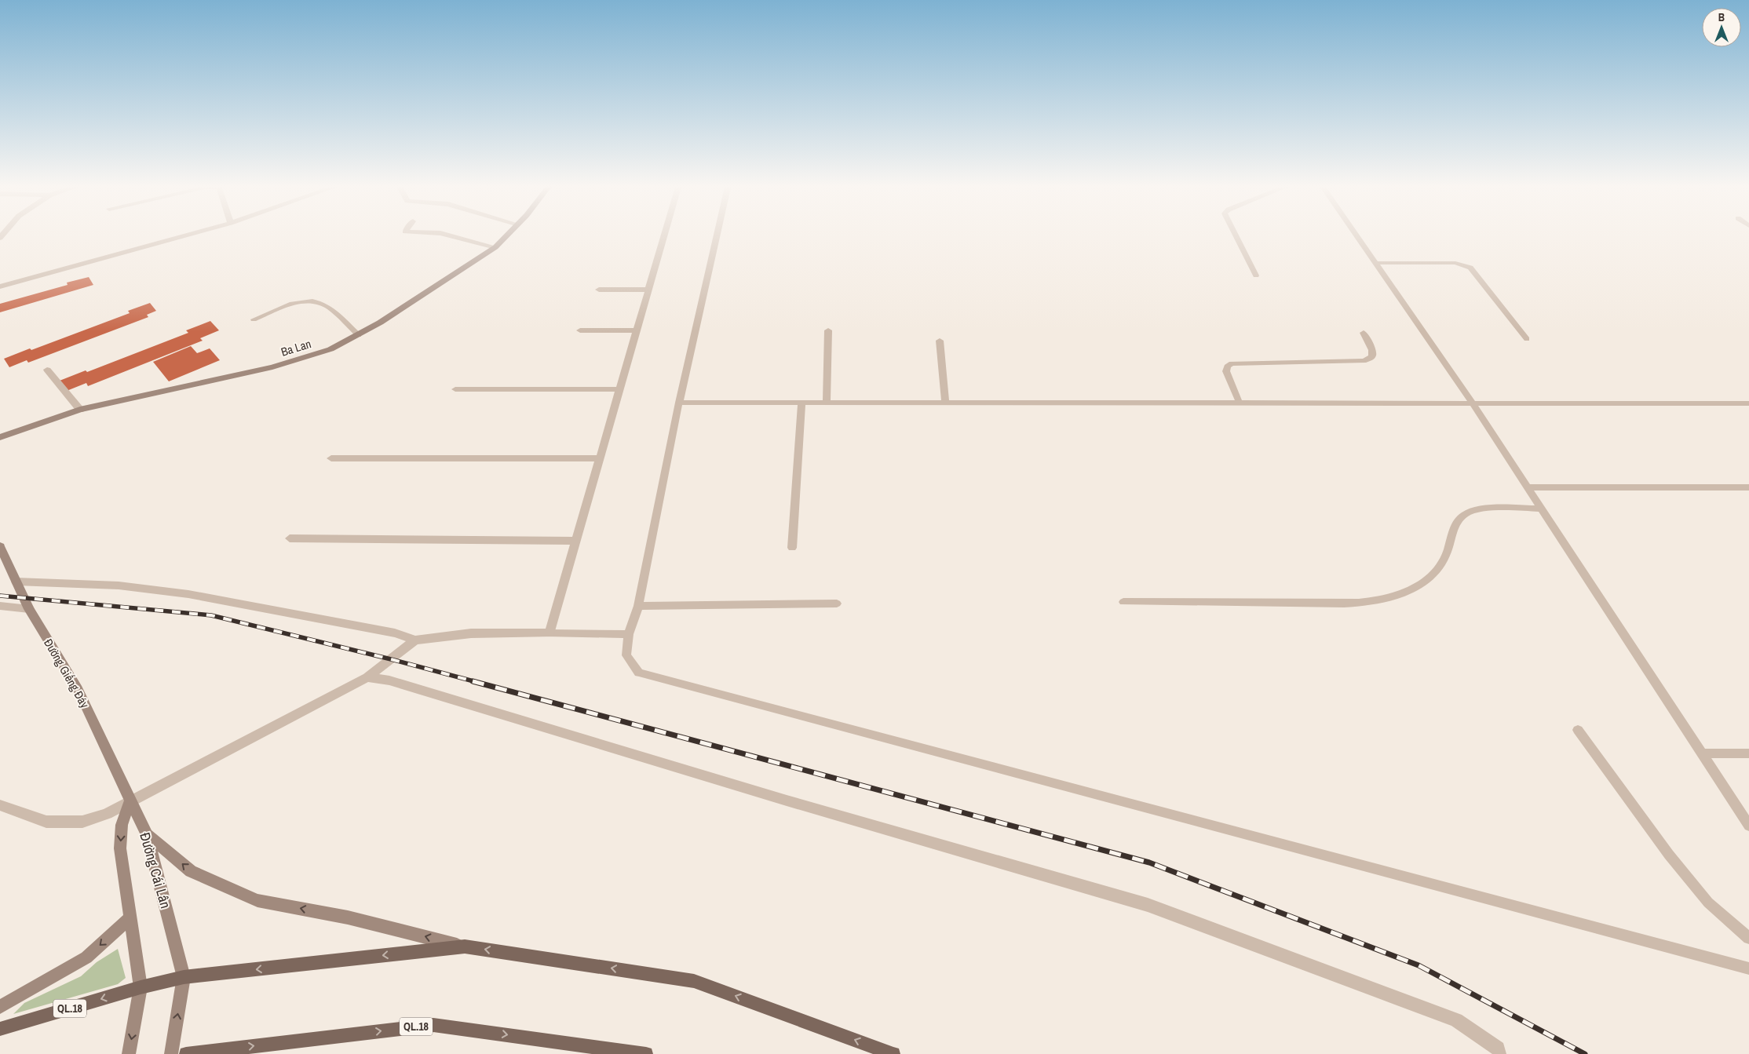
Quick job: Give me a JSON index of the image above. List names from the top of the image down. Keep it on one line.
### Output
{"streets":{"main road":["Ba Lan","Đường Giếng Đáy","Đường Cái Lân","QL.18"]},"crossings":[["Đường Giếng Đáy","Đường Cái Lân"],["Đường Cái Lân","QL.18"]],"north":"top"}
